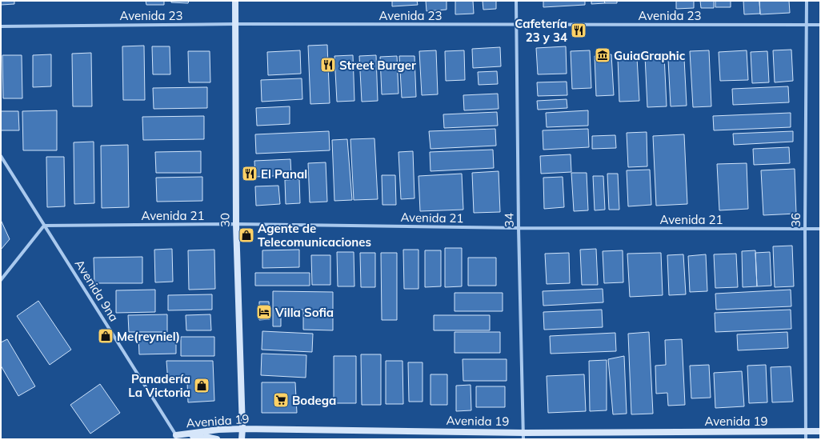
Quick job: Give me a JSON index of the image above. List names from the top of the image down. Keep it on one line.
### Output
{"streets":{"main road":["30","Avenida 19"],"street":["Avenida 23","Avenida 21","34","36","Avenida 9na"]},"crossings":[["Avenida 23","30"],["Avenida 23","34"],["Avenida 23","36"],["Avenida 21","30"],["Avenida 21","34"],["Avenida 21","36"],["Avenida 21","Avenida 9na"],["30","Avenida 19"],["34","Avenida 19"],["36","Avenida 19"],["Avenida 9na","Avenida 19"]],"places":{"restaurant":["Cafetería 23 y 34","Street Burger","El Panal"],"museum":["GuiaGraphic"],"shop":["Agente de Telecomunicaciones","Me(reyniel)","Panadería La Victoria"],"hotel":["Villa Sofia"],"supermarket":["Bodega"]}}
